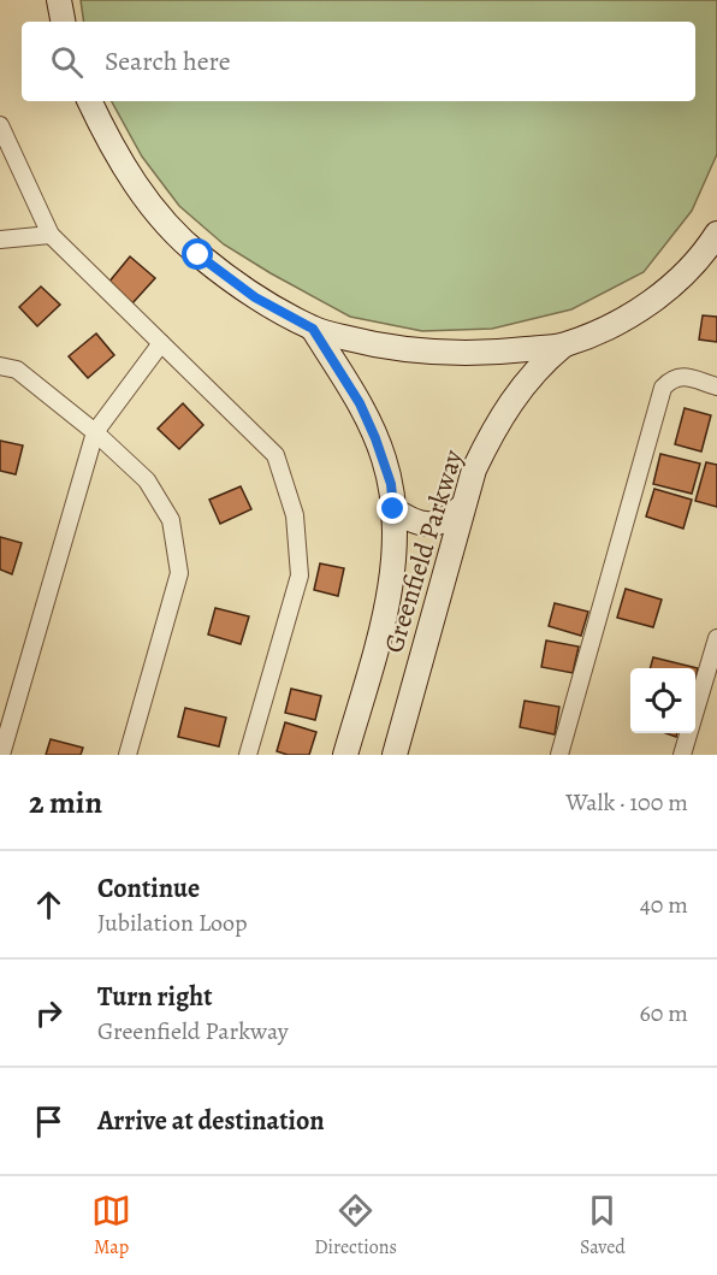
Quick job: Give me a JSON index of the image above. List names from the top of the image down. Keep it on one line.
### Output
{"streets":{"main road":["Greenfield Parkway"]},"page":{"search":"Search here","heading":["2 min","Walk · 100 m"],"list":[["Continue","Jubilation Loop","40 m"],["Turn right","Greenfield Parkway","60 m"],"Arrive at destination"],"nav":["Map","Directions","Saved"]}}
